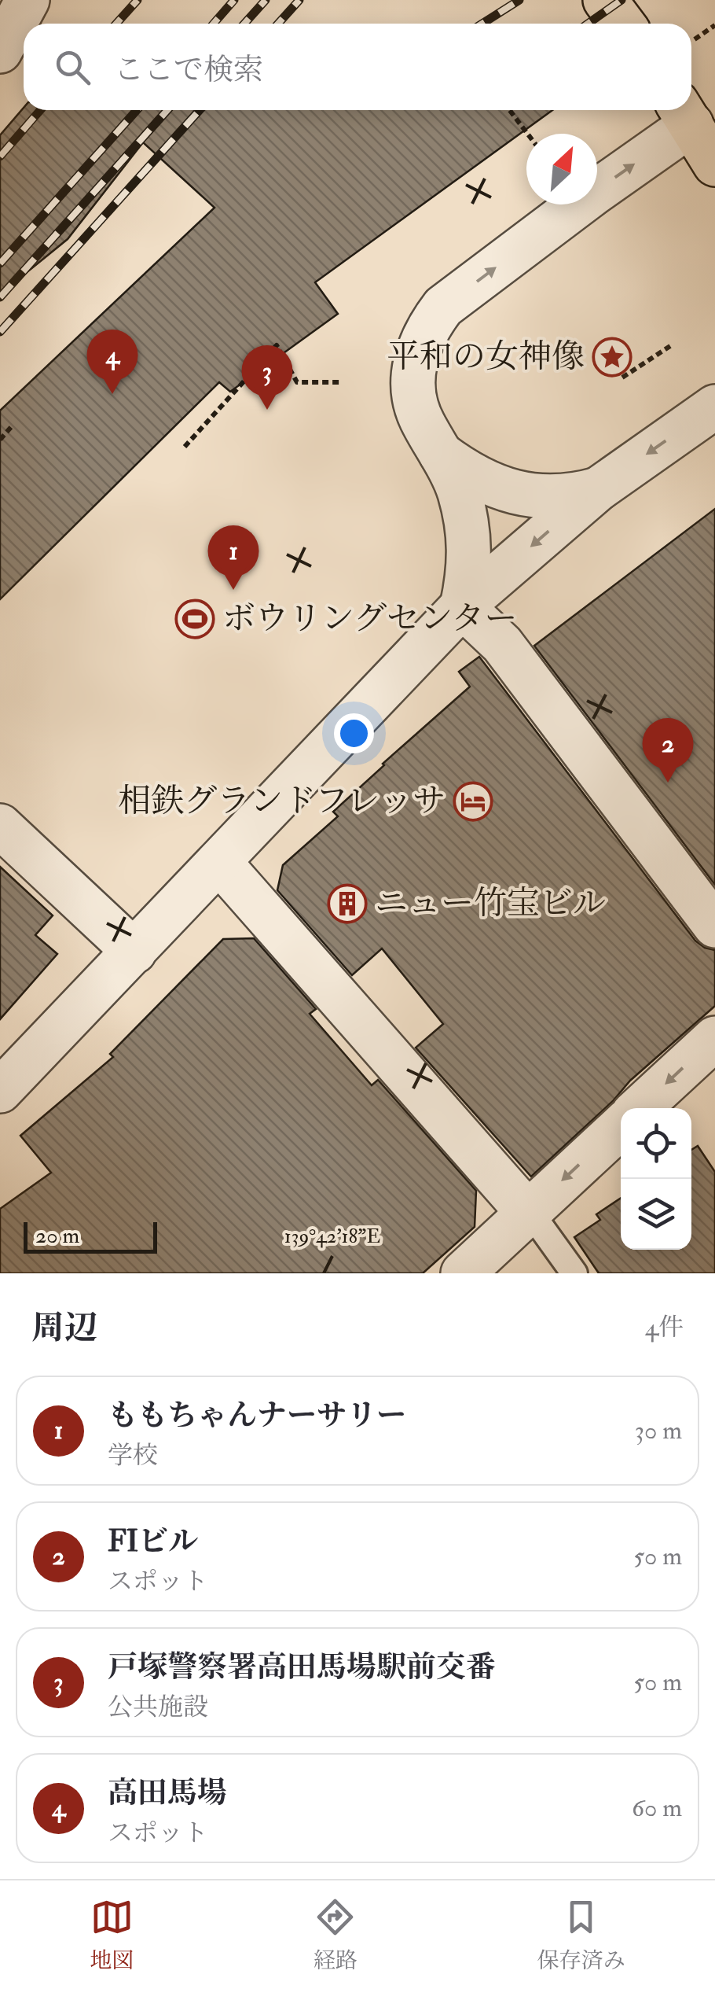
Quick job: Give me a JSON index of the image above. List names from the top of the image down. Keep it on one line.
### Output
{"places":{"place":["平和の女神像"],"sports":["ボウリングセンター"],"hotel":["相鉄グランドフレッサ"],"building":["ニュー竹宝ビル"]},"scale_bar":"20 m","north":"top right","page":{"search":"ここで検索","pins":["4","3","1","2"],"scale":"20 m","heading":["周辺","4件"],"list":[{"mark":"1","name":"ももちゃんナーサリー","note":"学校","value":"30 m"},{"mark":"2","name":"FIビル","note":"スポット","value":"50 m"},{"mark":"3","name":"戸塚警察署高田馬場駅前交番","note":"公共施設","value":"50 m"},{"mark":"4","name":"高田馬場","note":"スポット","value":"60 m"}],"nav":["地図","経路","保存済み"]},"coordinates":["139°42'18\"E"]}
